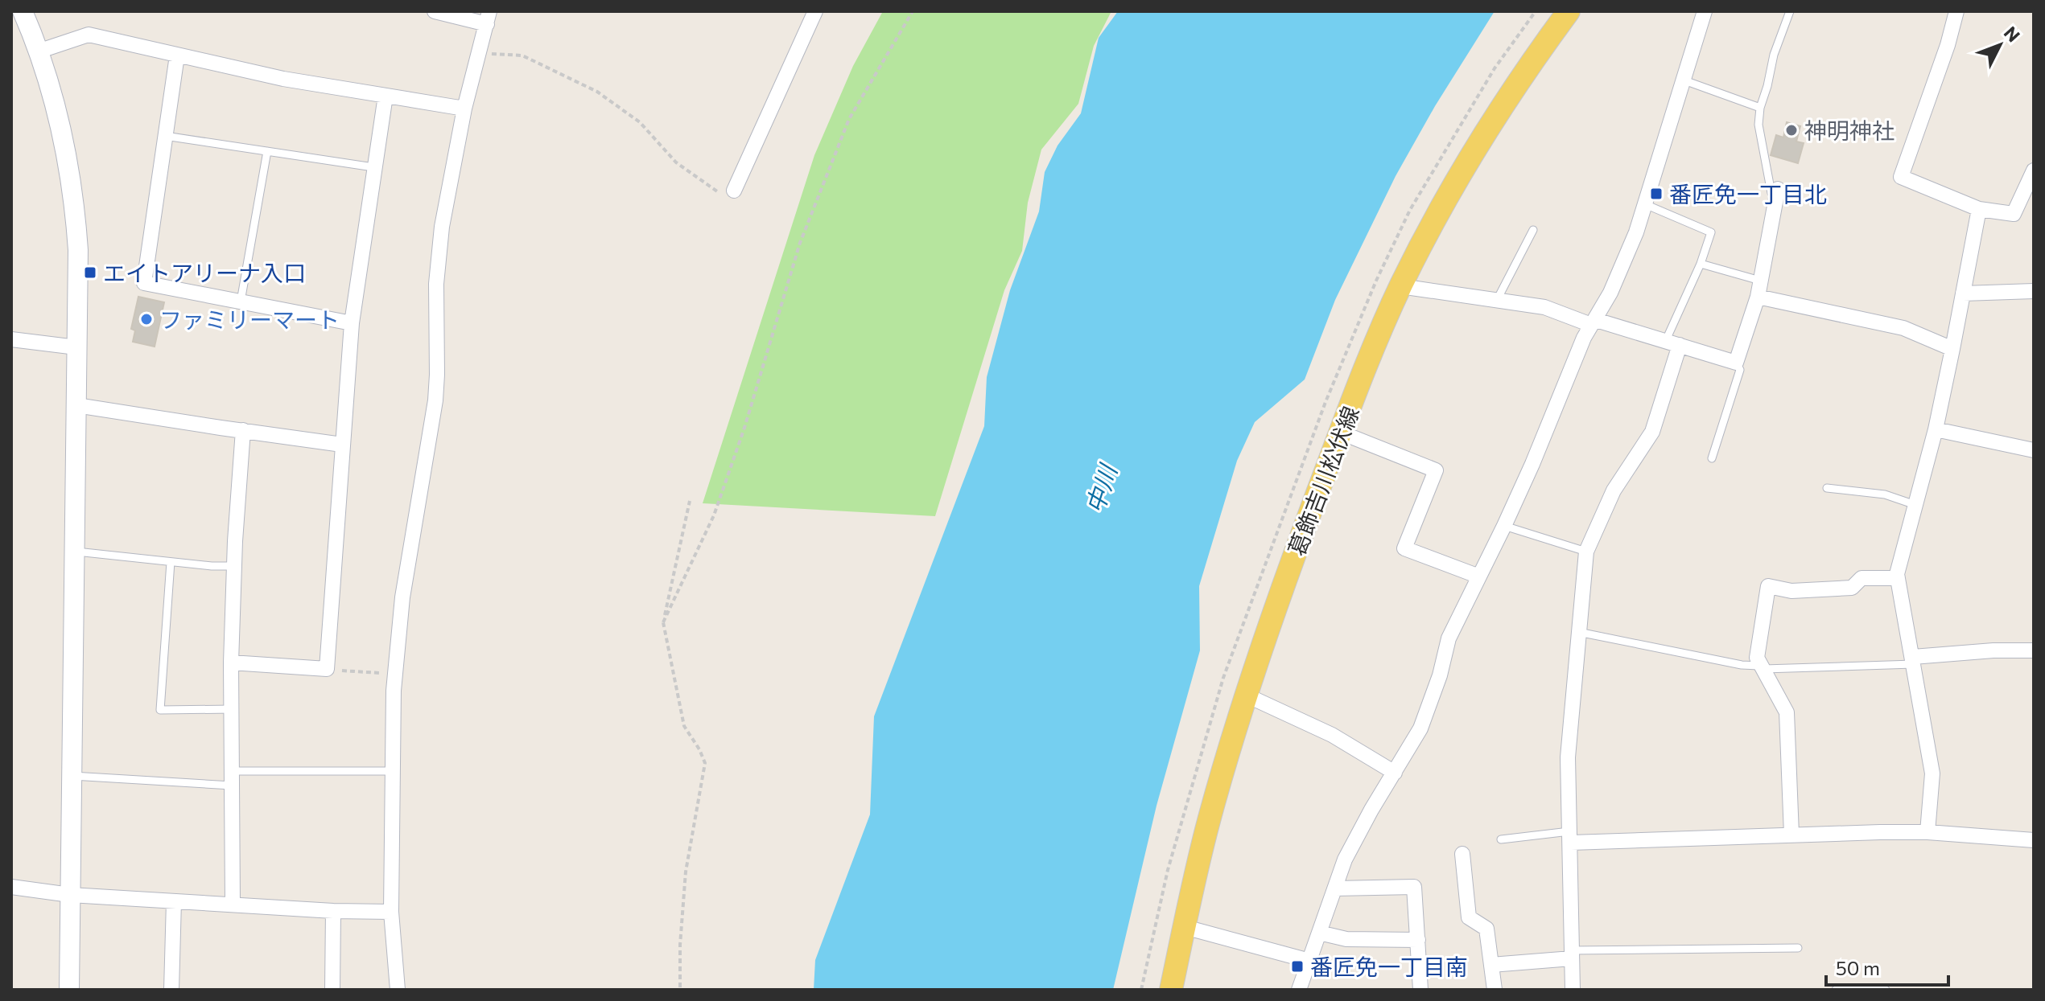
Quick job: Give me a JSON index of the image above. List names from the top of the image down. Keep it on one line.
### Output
{"streets":{"main road":["葛飾吉川松伏線"]},"water":["中川"],"places":{"other":["神明神社","ファミリーマート"],"transit":["番匠免一丁目北","エイトアリーナ入口","番匠免一丁目南"]},"scale_bar":"50 m","north":"top right"}
